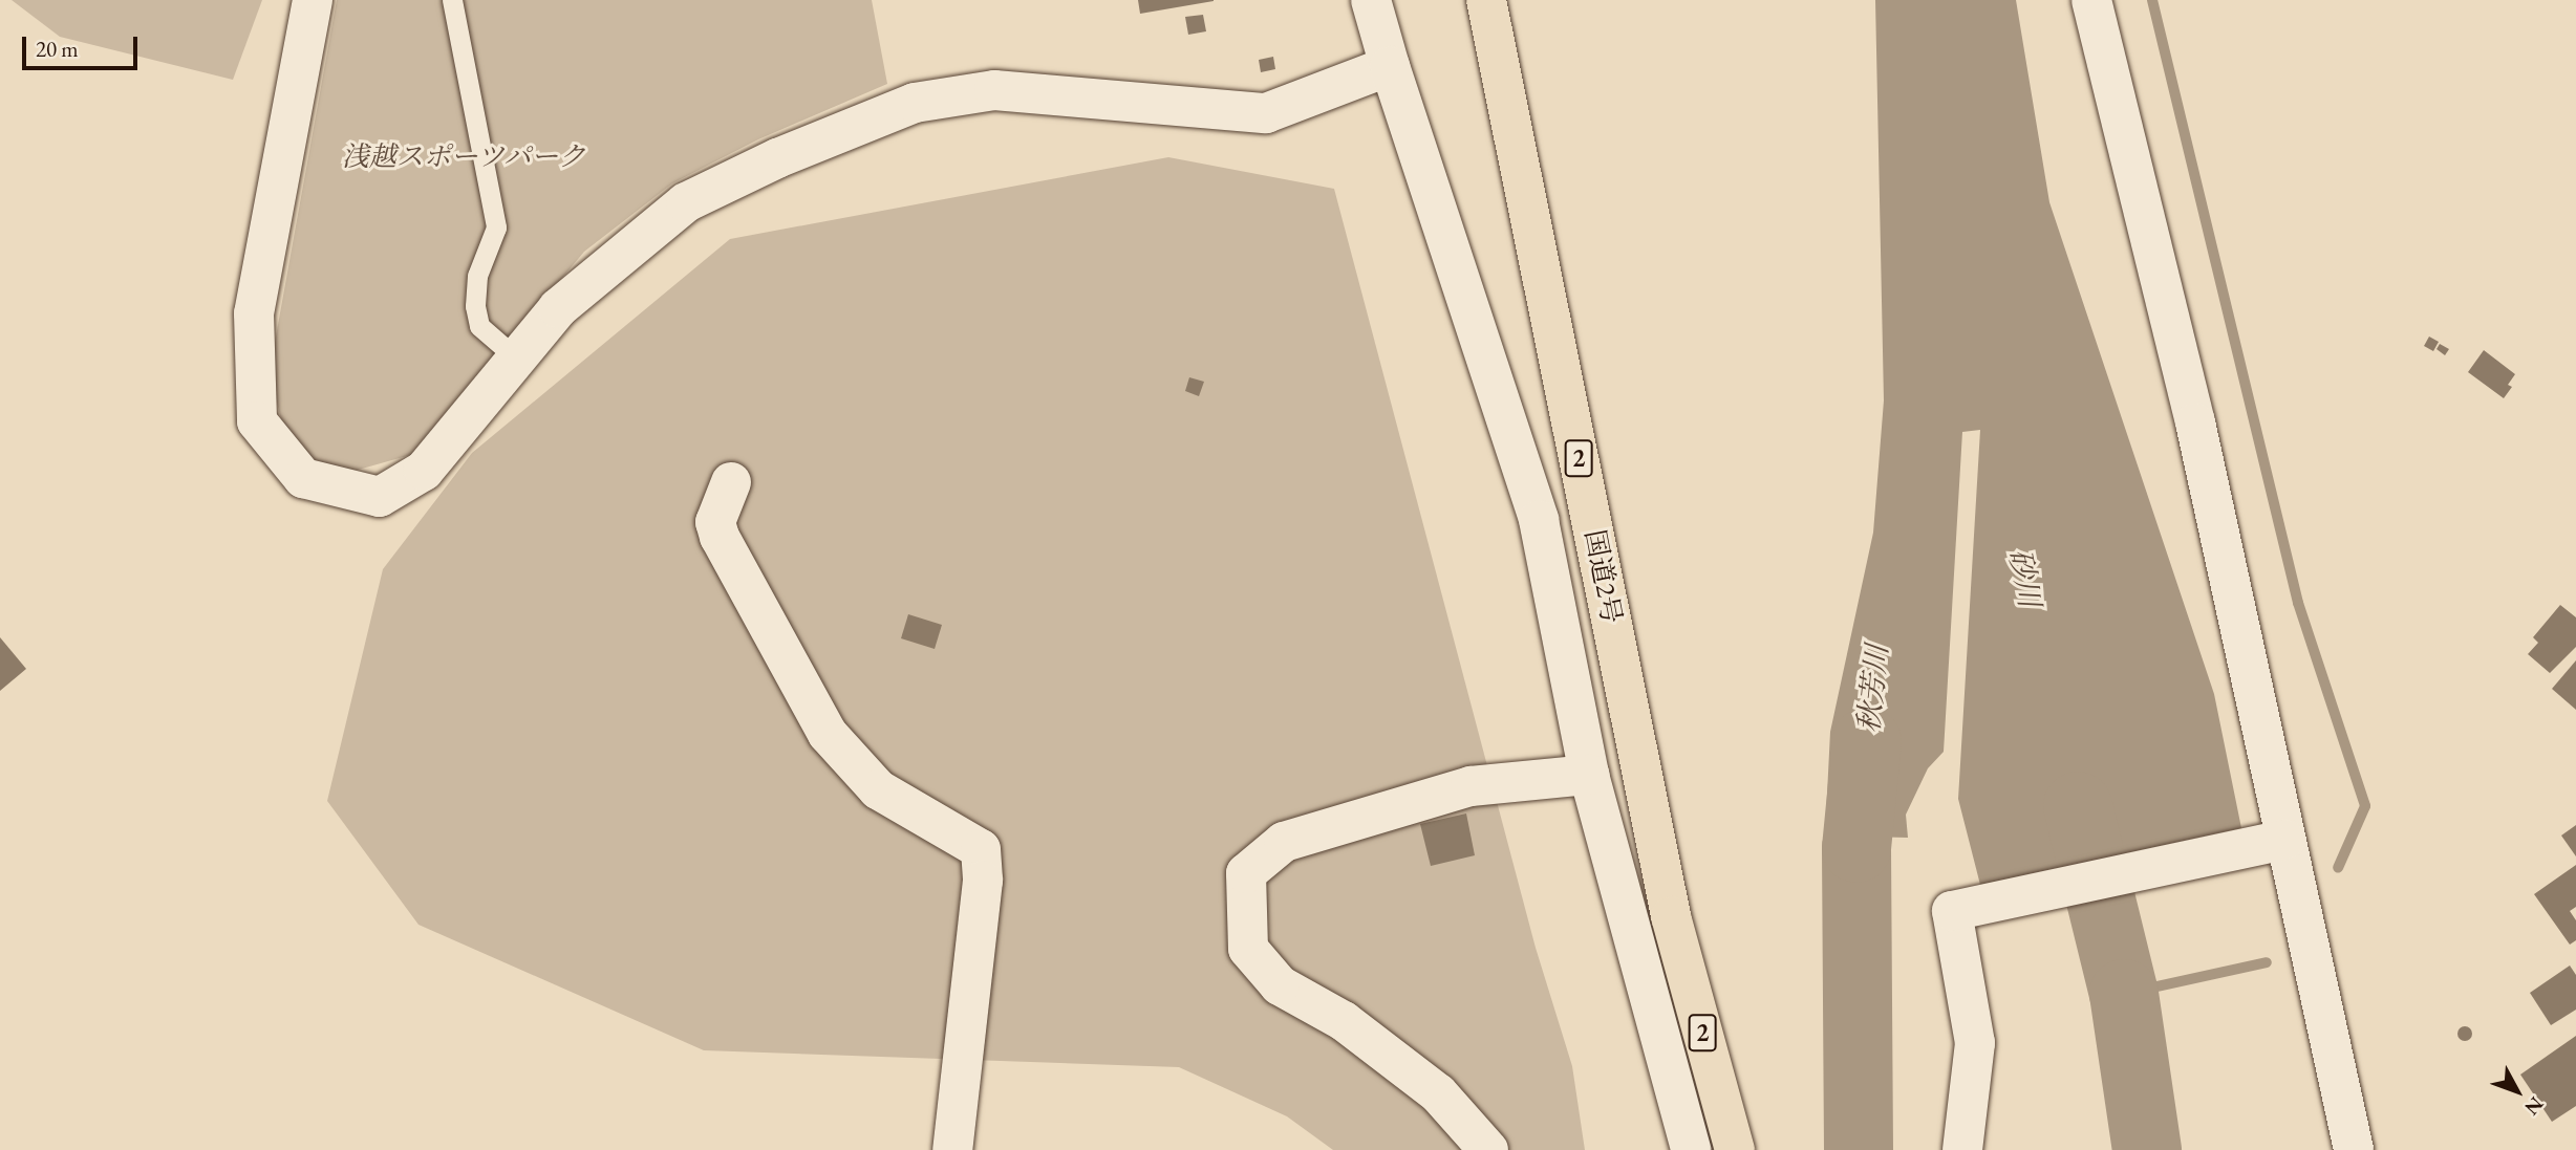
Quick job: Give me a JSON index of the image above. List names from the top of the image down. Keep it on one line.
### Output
{"streets":{"highway":["2","国道2号"]},"water":["砂川","秋芳川"],"parks":["浅越スポーツパーク"],"scale_bar":"20 m","north":"bottom right"}
